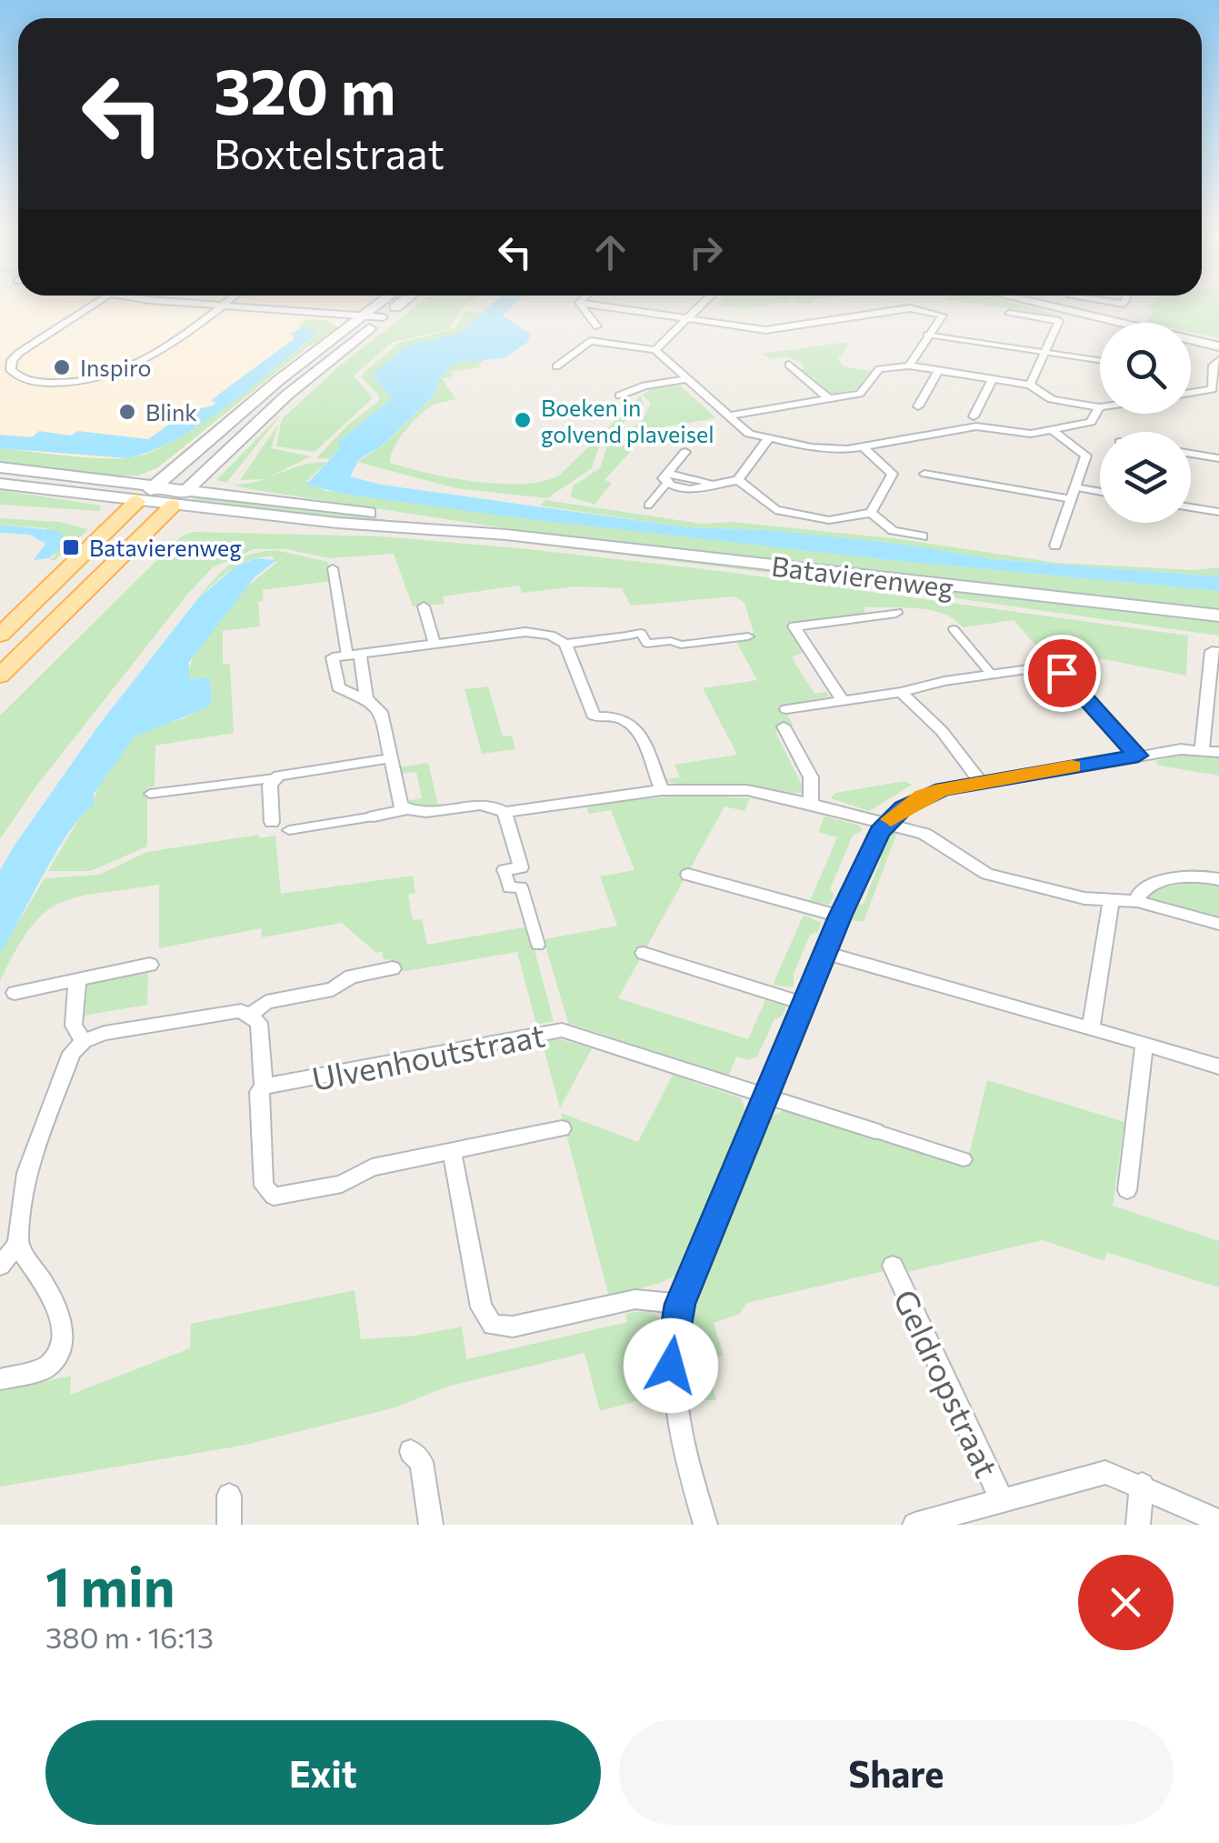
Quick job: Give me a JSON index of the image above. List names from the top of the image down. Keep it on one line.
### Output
{"streets":{"main road":["Batavierenweg"],"street":["Ulvenhoutstraat","Geldropstraat"]},"places":{"other":["Inspiro","Blink","Boeken in golvend plaveisel"],"transit":["Batavierenweg"]},"page":{"turn":["320 m","Boxtelstraat"],"heading":["1 min","380 m · 16:13"],"buttons":["Exit","Share"]}}
